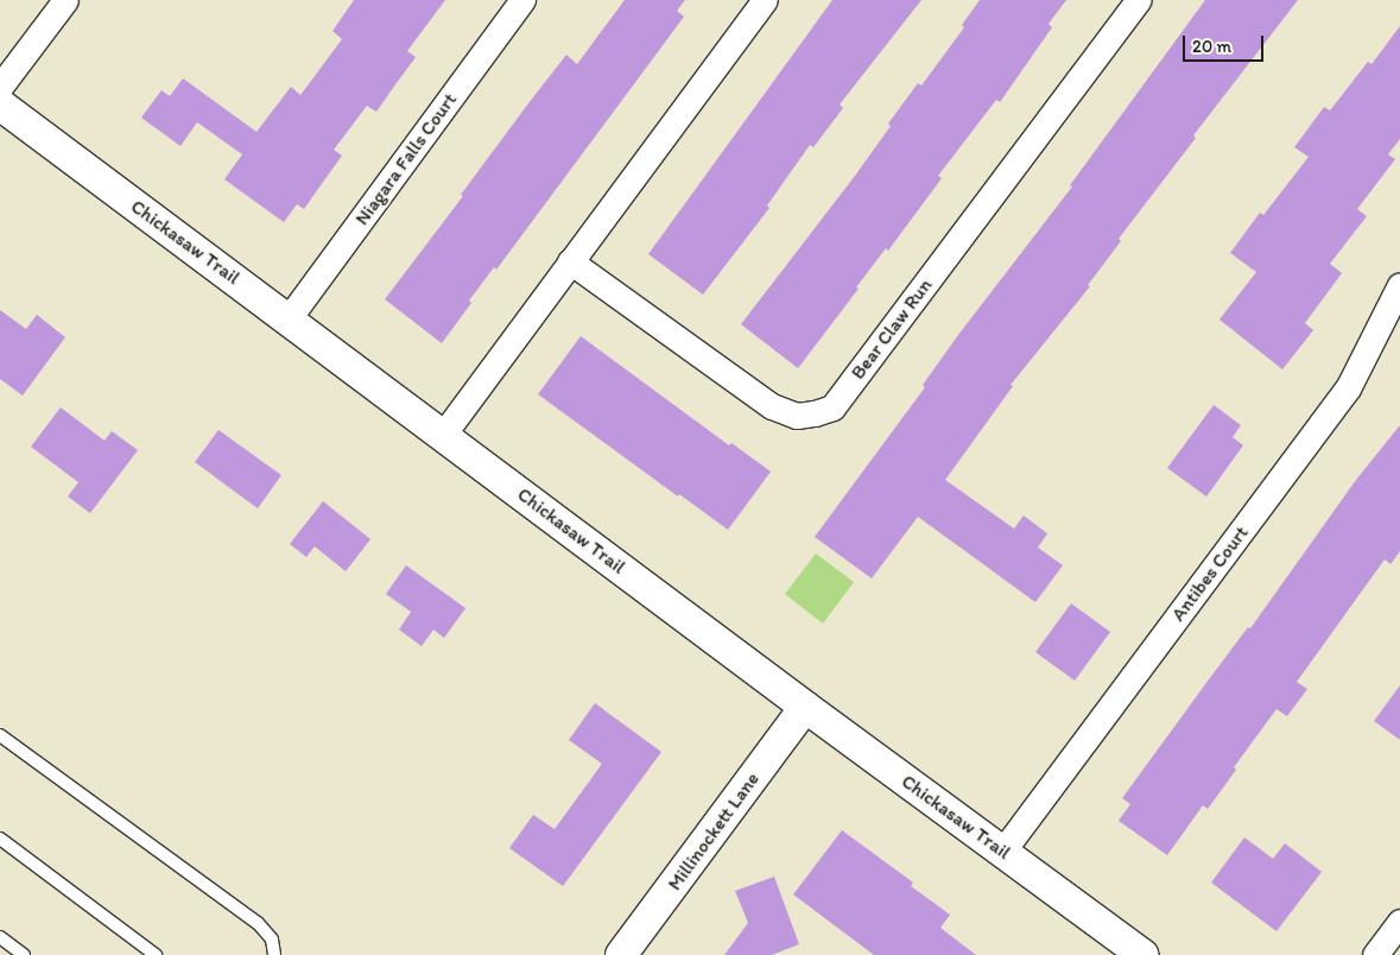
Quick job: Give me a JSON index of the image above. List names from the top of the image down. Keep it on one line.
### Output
{"streets":{"street":["Niagara Falls Court","Chickasaw Trail","Bear Claw Run","Antibes Court","Millinockett Lane"]},"crossings":[["Niagara Falls Court","Chickasaw Trail"],["Chickasaw Trail","Antibes Court"],["Chickasaw Trail","Millinockett Lane"]],"scale_bar":"20 m"}
